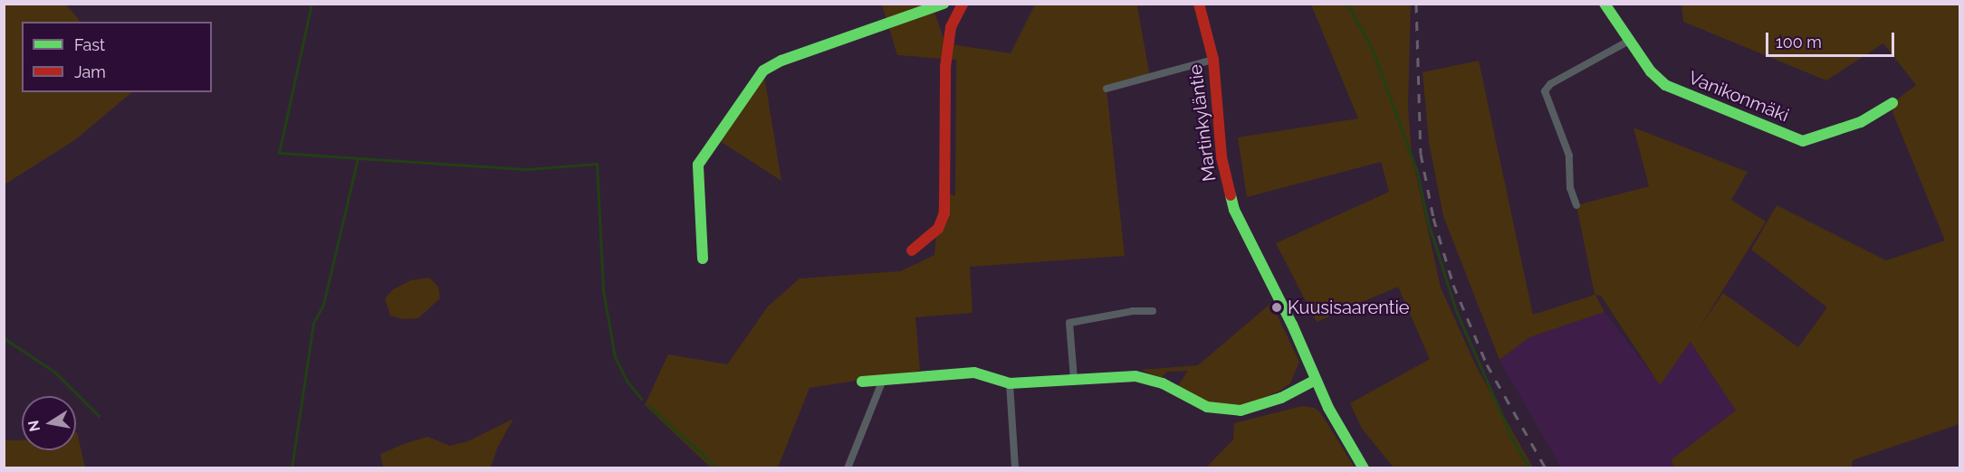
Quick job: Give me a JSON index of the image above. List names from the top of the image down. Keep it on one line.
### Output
{"streets":{"street":["Vanikonmäki","Martinkyläntie"]},"places":["Kuusisaarentie"],"legend":["Fast","Jam"],"scale_bar":"100 m","north":"left"}
